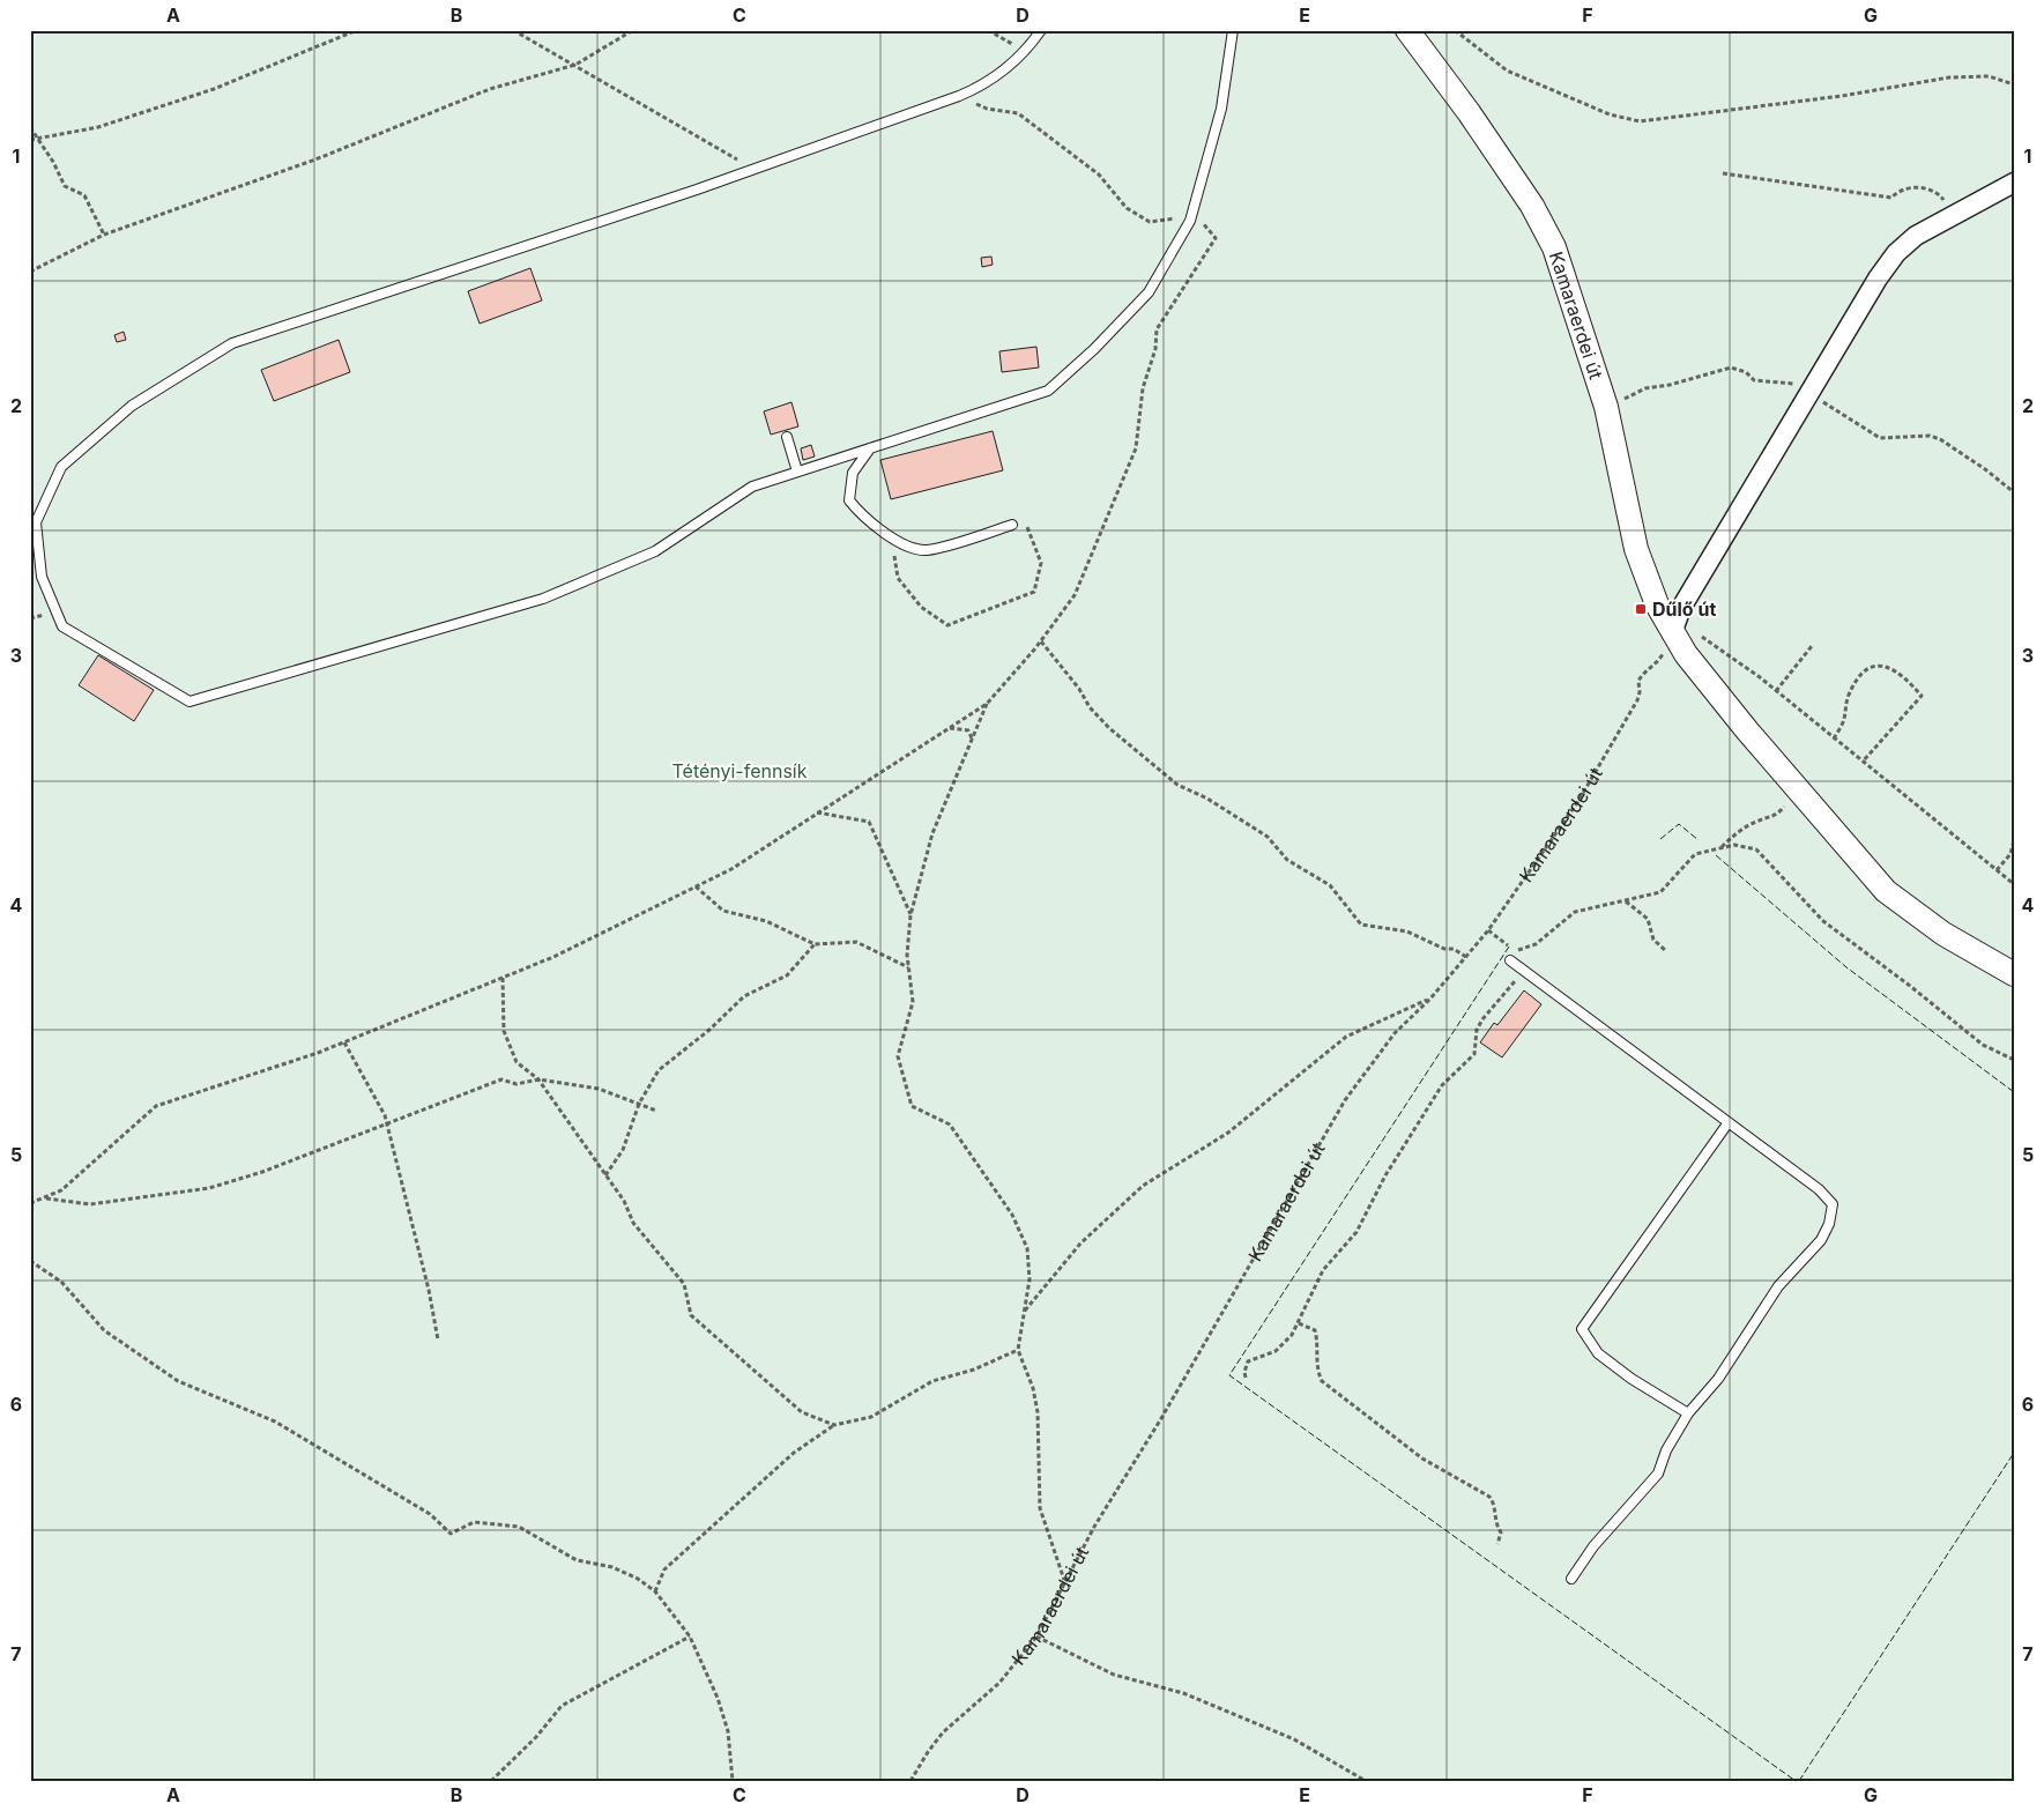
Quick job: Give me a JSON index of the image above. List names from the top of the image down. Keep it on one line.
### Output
{"streets":{"street":["Kamaraerdei út"]},"parks":["Tétényi-fennsík"],"places":{"transit":["Dűlő út"]},"grid":{"columns":["A","B","C","D","E","F","G"],"rows":["1","2","3","4","5","6","7"]}}
